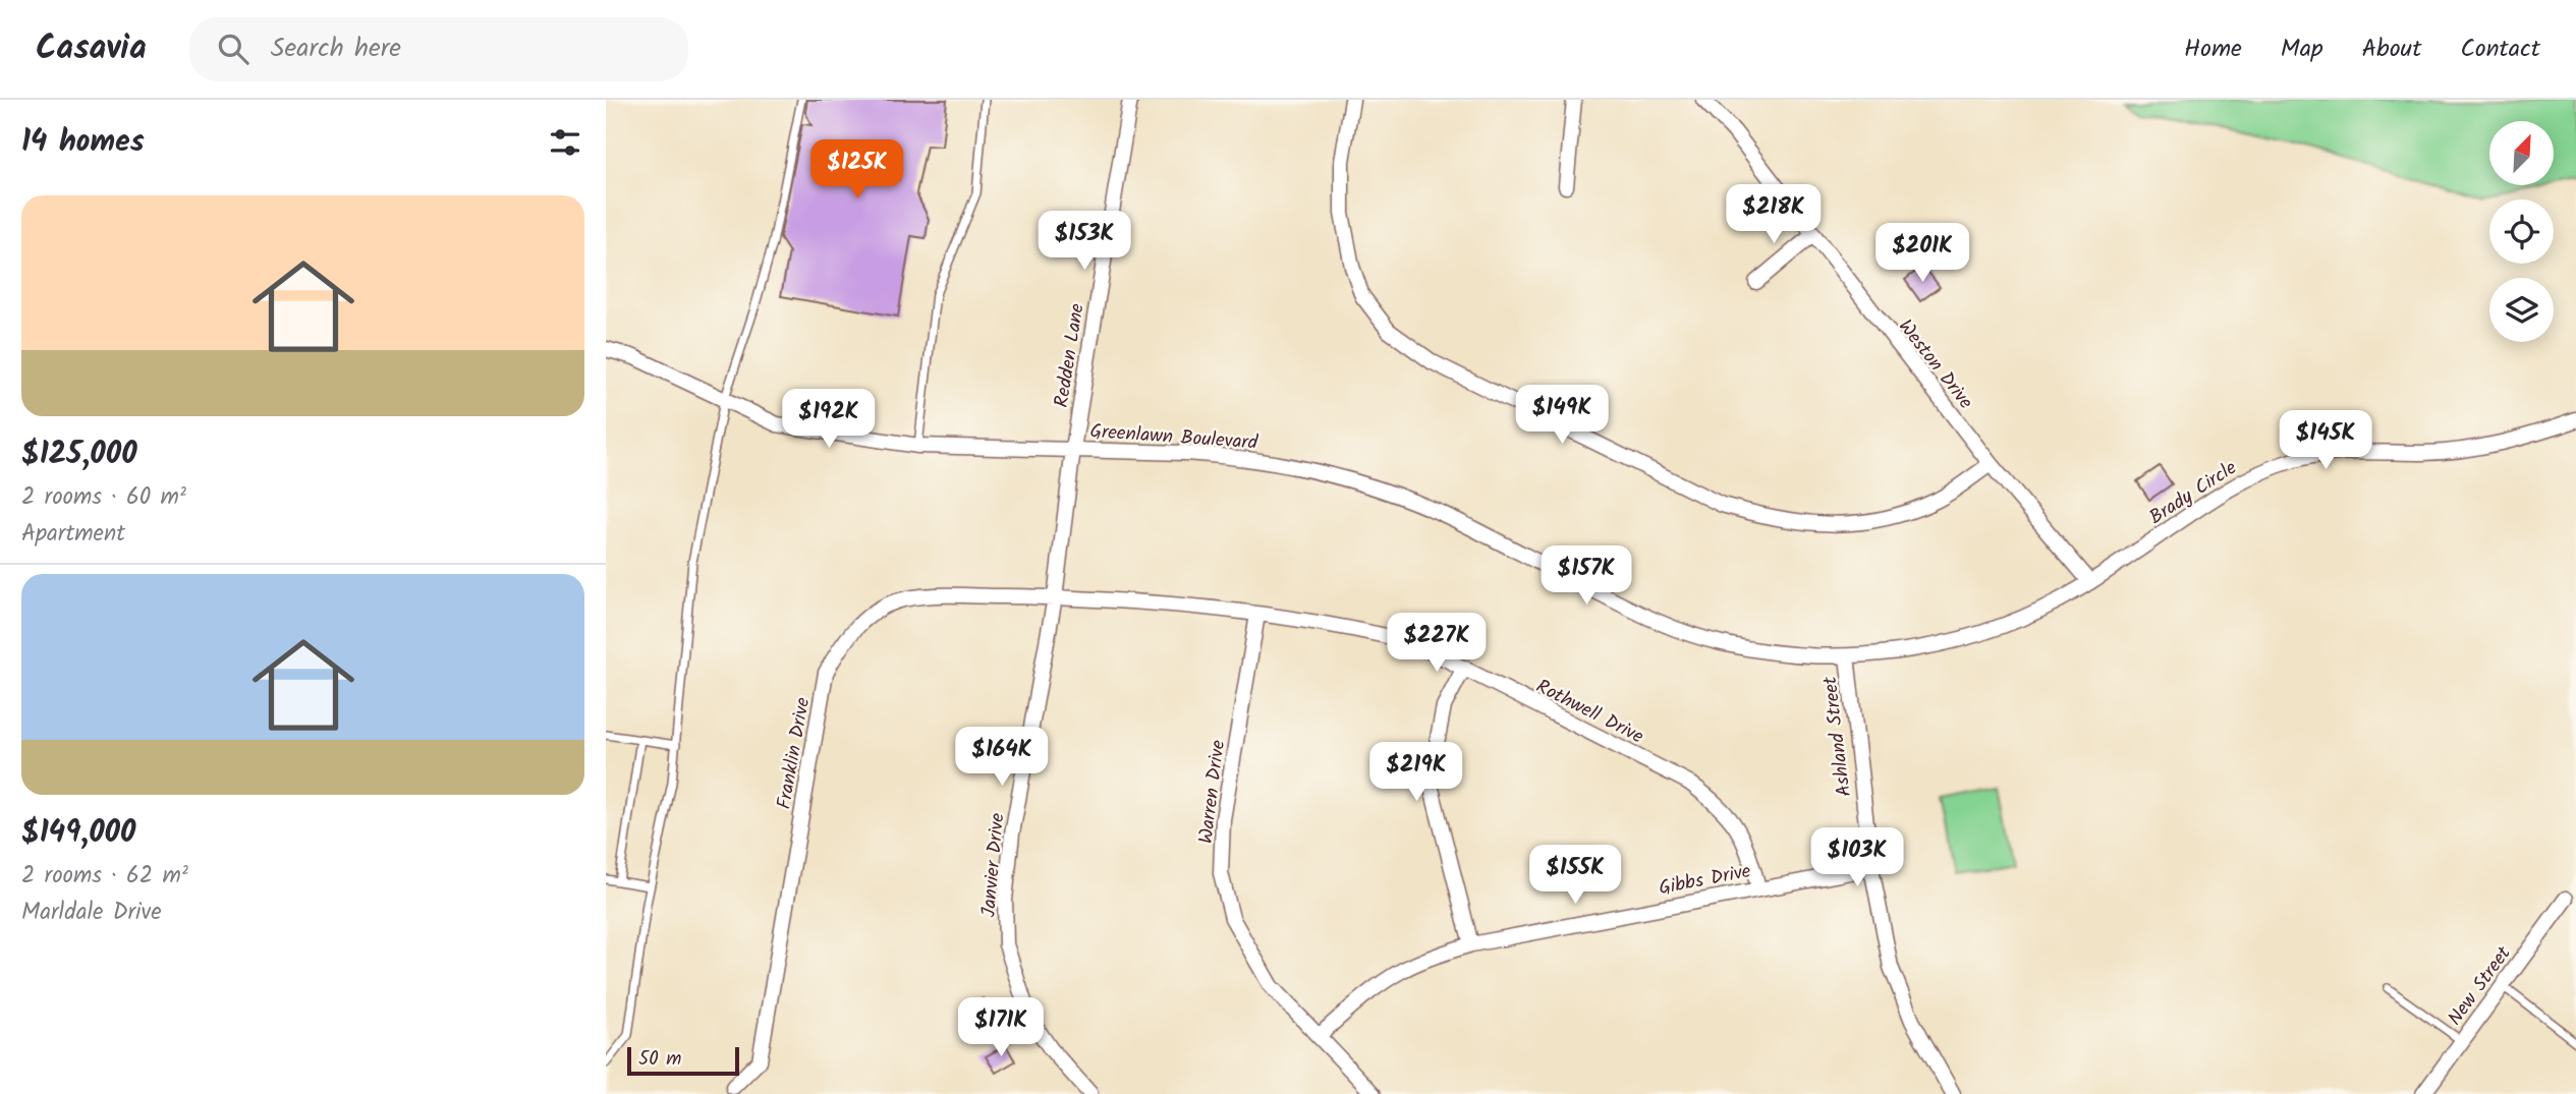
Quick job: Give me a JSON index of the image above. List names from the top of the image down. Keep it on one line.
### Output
{"streets":{"street":["Redden Lane","Weston Drive","Greenlawn Boulevard","Brady Circle","Rothwell Drive","Ashland Street","Franklin Drive","Warren Drive","Janvier Drive","Gibbs Drive","New Street"]},"crossings":[["Redden Lane","Greenlawn Boulevard"],["Redden Lane","Janvier Drive"],["Weston Drive","Greenlawn Boulevard"],["Weston Drive","Brady Circle"],["Greenlawn Boulevard","Brady Circle"],["Greenlawn Boulevard","Ashland Street"],["Greenlawn Boulevard","Janvier Drive"],["Rothwell Drive","Franklin Drive"],["Rothwell Drive","Warren Drive"],["Rothwell Drive","Janvier Drive"],["Rothwell Drive","Gibbs Drive"],["Ashland Street","Gibbs Drive"],["Franklin Drive","Janvier Drive"],["Warren Drive","Gibbs Drive"]],"scale_bar":"50 m","north":"top right","page":{"header":"Casavia","search":"Search here","nav":["Home","Map","About","Contact"],"heading":"14 homes","price":["$125K","$218K","$153K","$201K","$149K","$192K","$145K","$157K","$227K","$164K","$219K","$103K","$155K","$171K"],"list":[{"name":"$125,000","note":"2 rooms · 60 m² · Apartment"},{"name":"$149,000","note":"2 rooms · 62 m² · Marldale Drive"}],"scale":"50 m"}}
